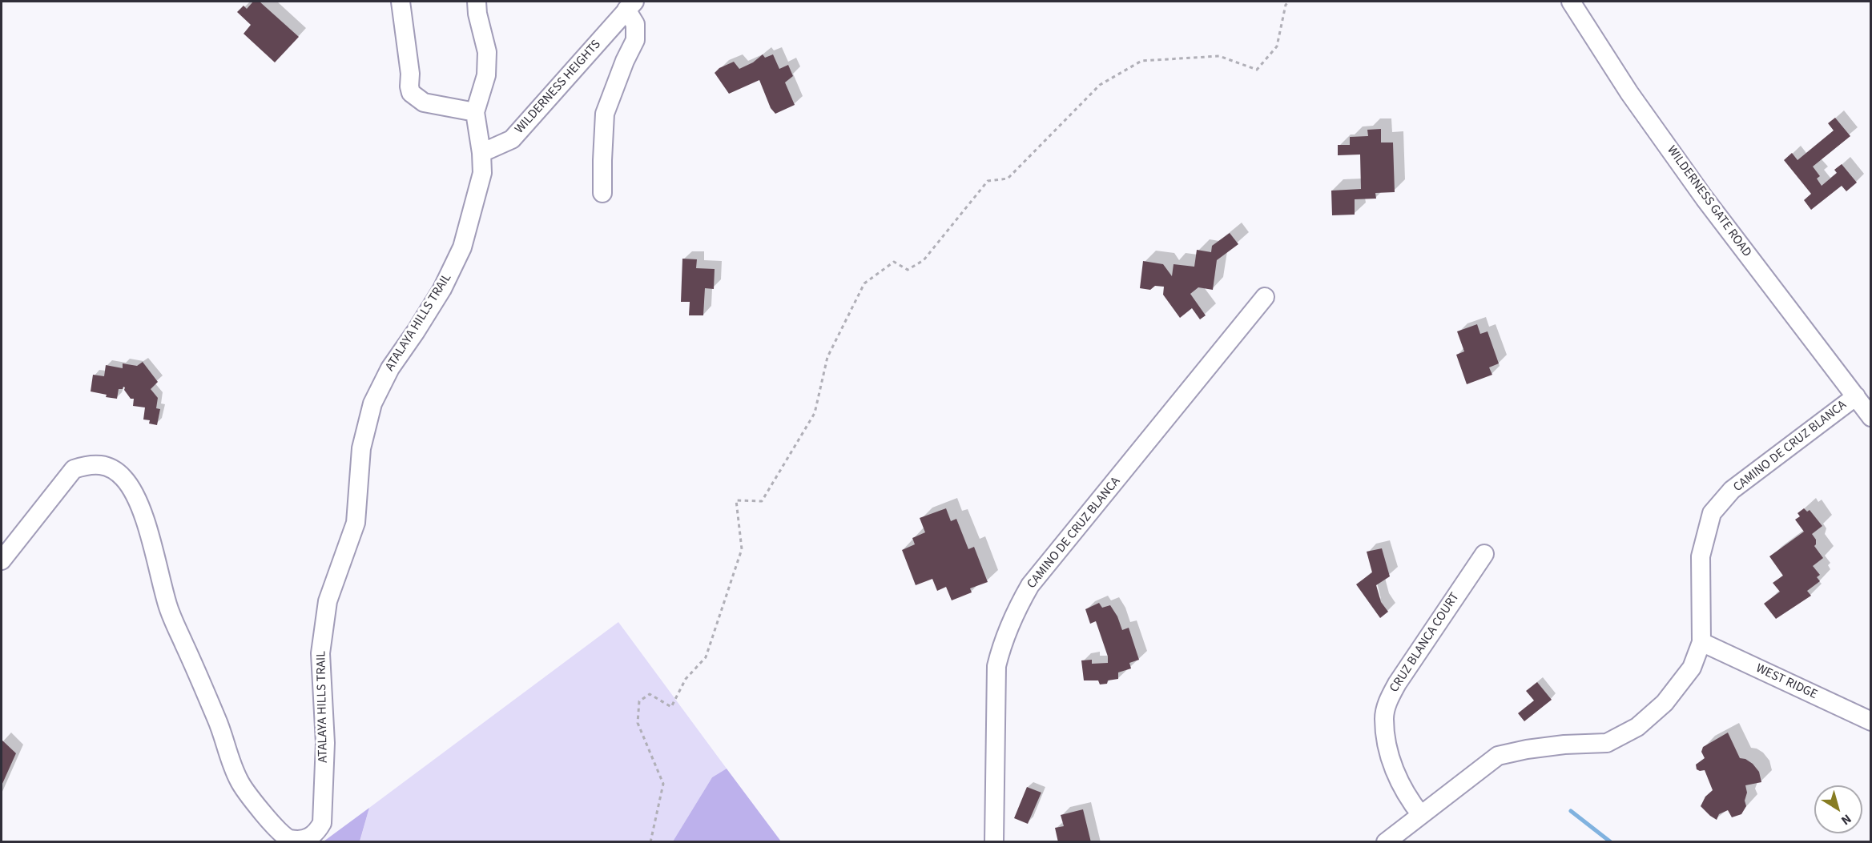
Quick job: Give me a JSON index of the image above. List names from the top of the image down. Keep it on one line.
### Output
{"streets":{"street":["WILDERNESS HEIGHTS","WILDERNESS GATE ROAD","ATALAYA HILLS TRAIL","CAMINO DE CRUZ BLANCA","CRUZ BLANCA COURT","WEST RIDGE"]},"crossings":[["WILDERNESS HEIGHTS","ATALAYA HILLS TRAIL"],["WILDERNESS GATE ROAD","CAMINO DE CRUZ BLANCA"],["CAMINO DE CRUZ BLANCA","CRUZ BLANCA COURT"],["CAMINO DE CRUZ BLANCA","WEST RIDGE"]],"north":"bottom right"}
